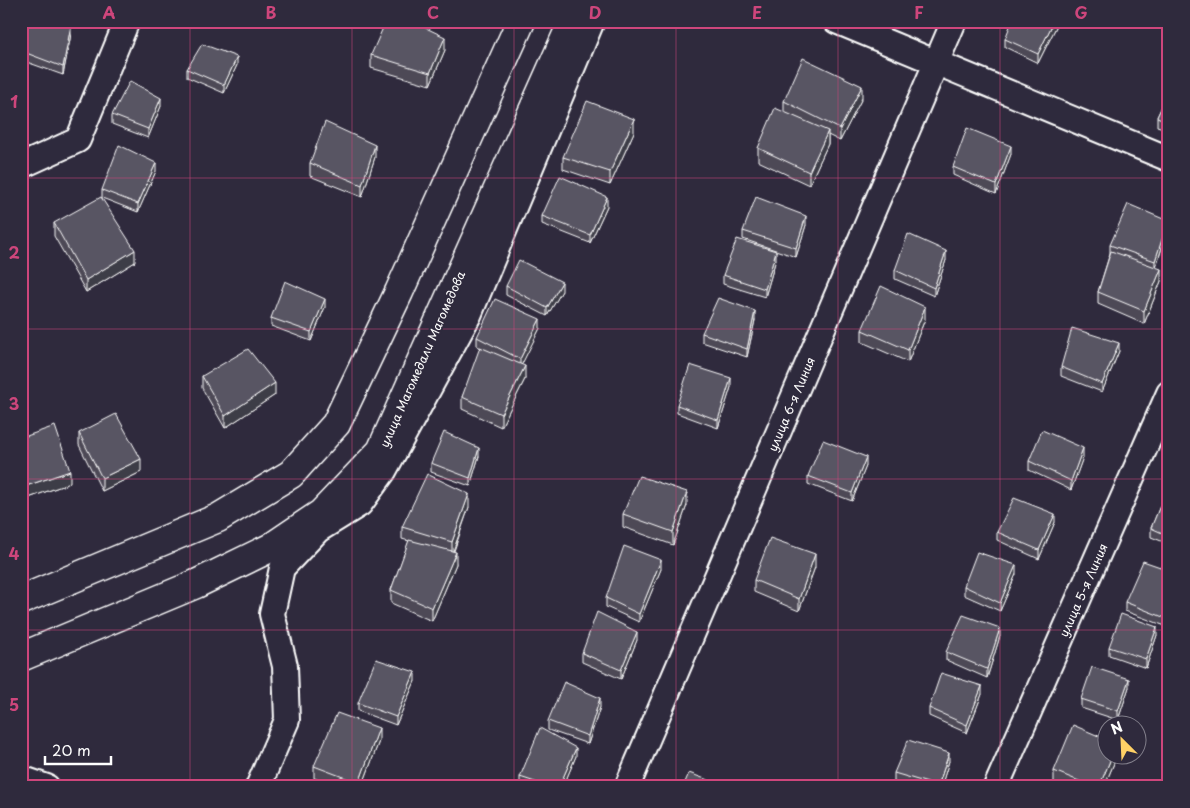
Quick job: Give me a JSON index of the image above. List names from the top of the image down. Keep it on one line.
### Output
{"streets":{"main road":["улица Магомедали Магомедова"],"street":["улица 6-я Линия","улица 5-я Линия"]},"scale_bar":"20 m","north":"top left","grid":{"columns":["A","B","C","D","E","F","G"],"rows":["1","2","3","4","5"]}}
